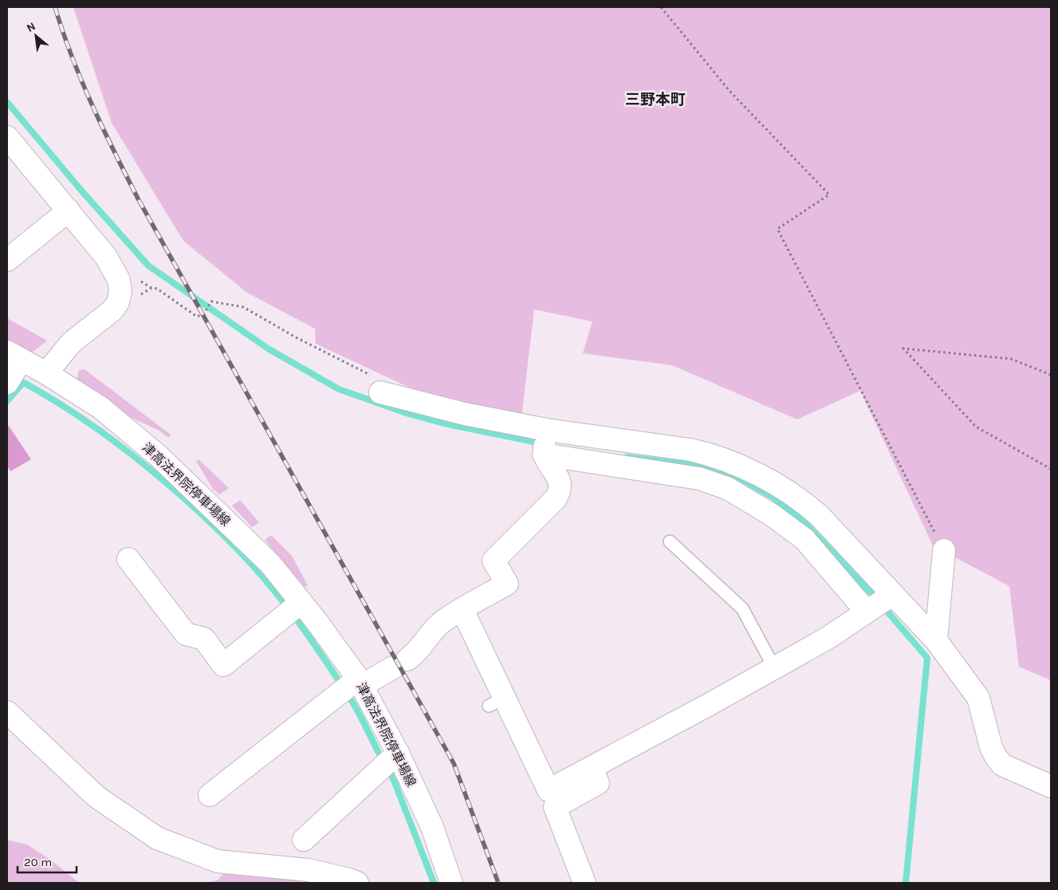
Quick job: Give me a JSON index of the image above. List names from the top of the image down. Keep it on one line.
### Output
{"streets":{"street":["津高法界院停車場線"]},"districts":["三野本町"],"scale_bar":"20 m","north":"top left"}
